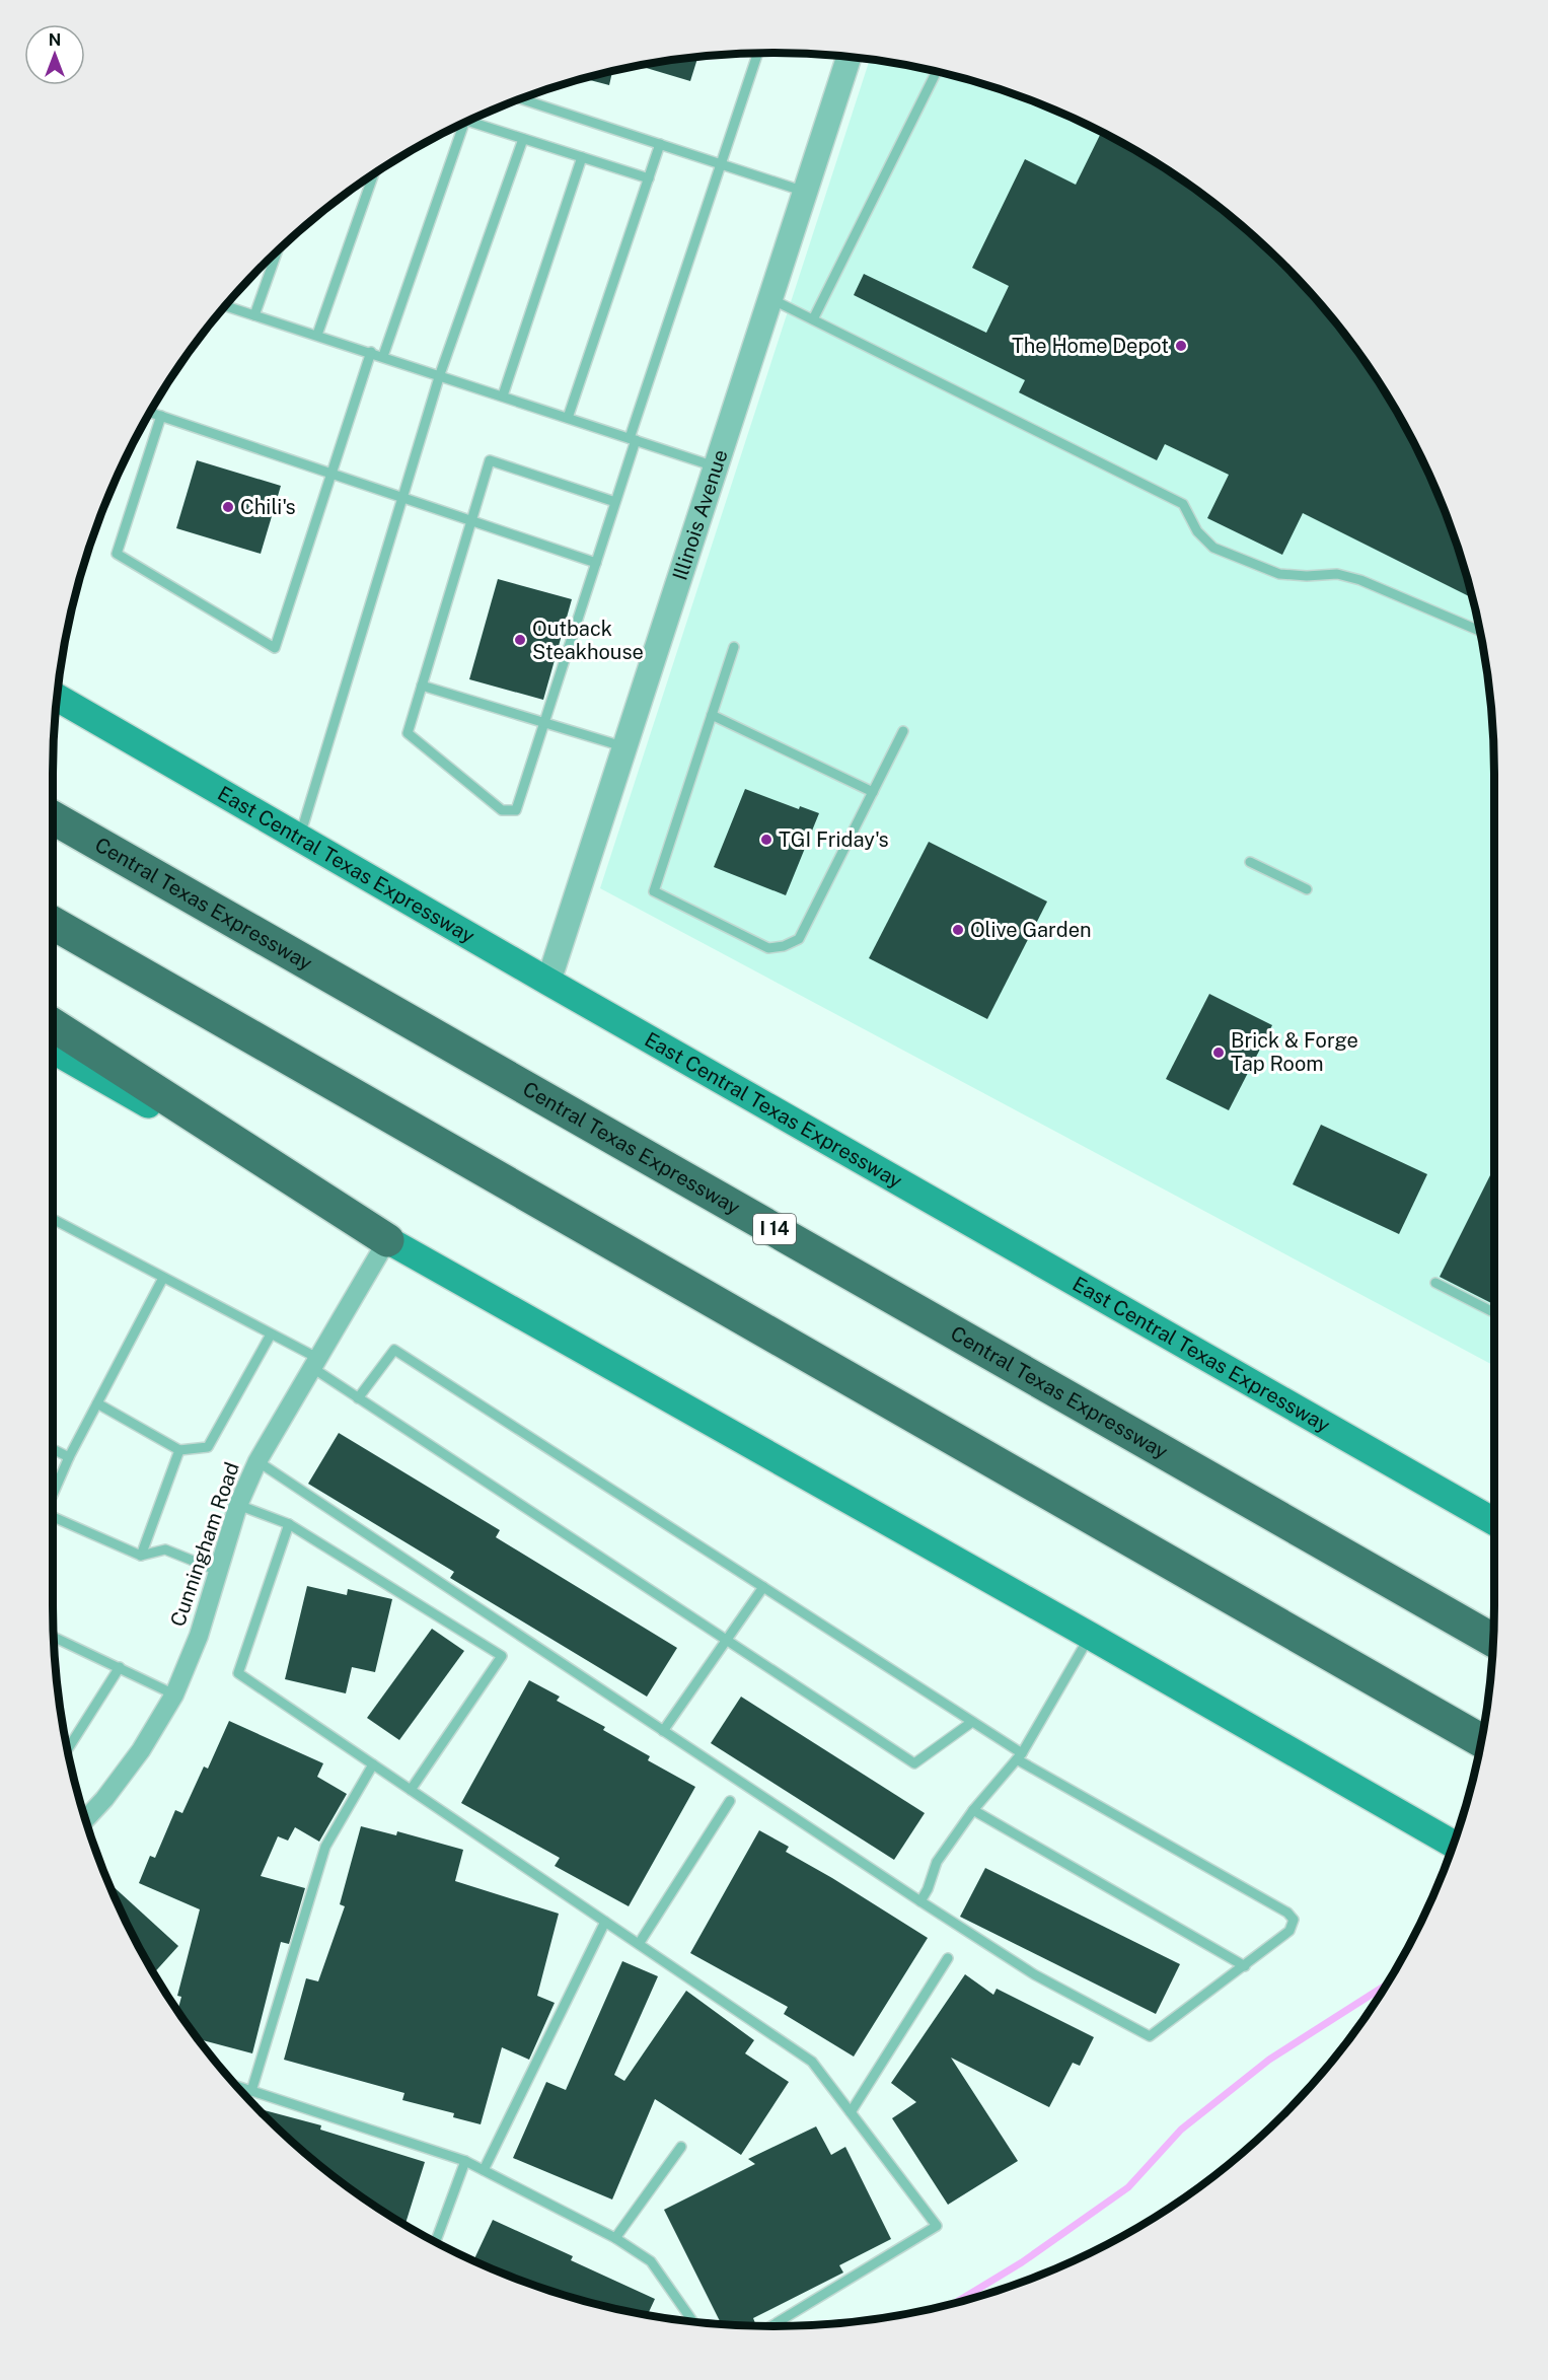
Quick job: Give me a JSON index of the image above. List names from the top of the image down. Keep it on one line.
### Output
{"streets":{"highway":["Central Texas Expressway","I 14"],"main road":["East Central Texas Expressway"],"street":["Illinois Avenue","Cunningham Road"]},"crossings":[["Illinois Avenue","East Central Texas Expressway"]],"places":["The Home Depot","Chili's","Outback Steakhouse","TGI Friday's","Olive Garden","Brick & Forge Tap Room"],"north":"top"}
